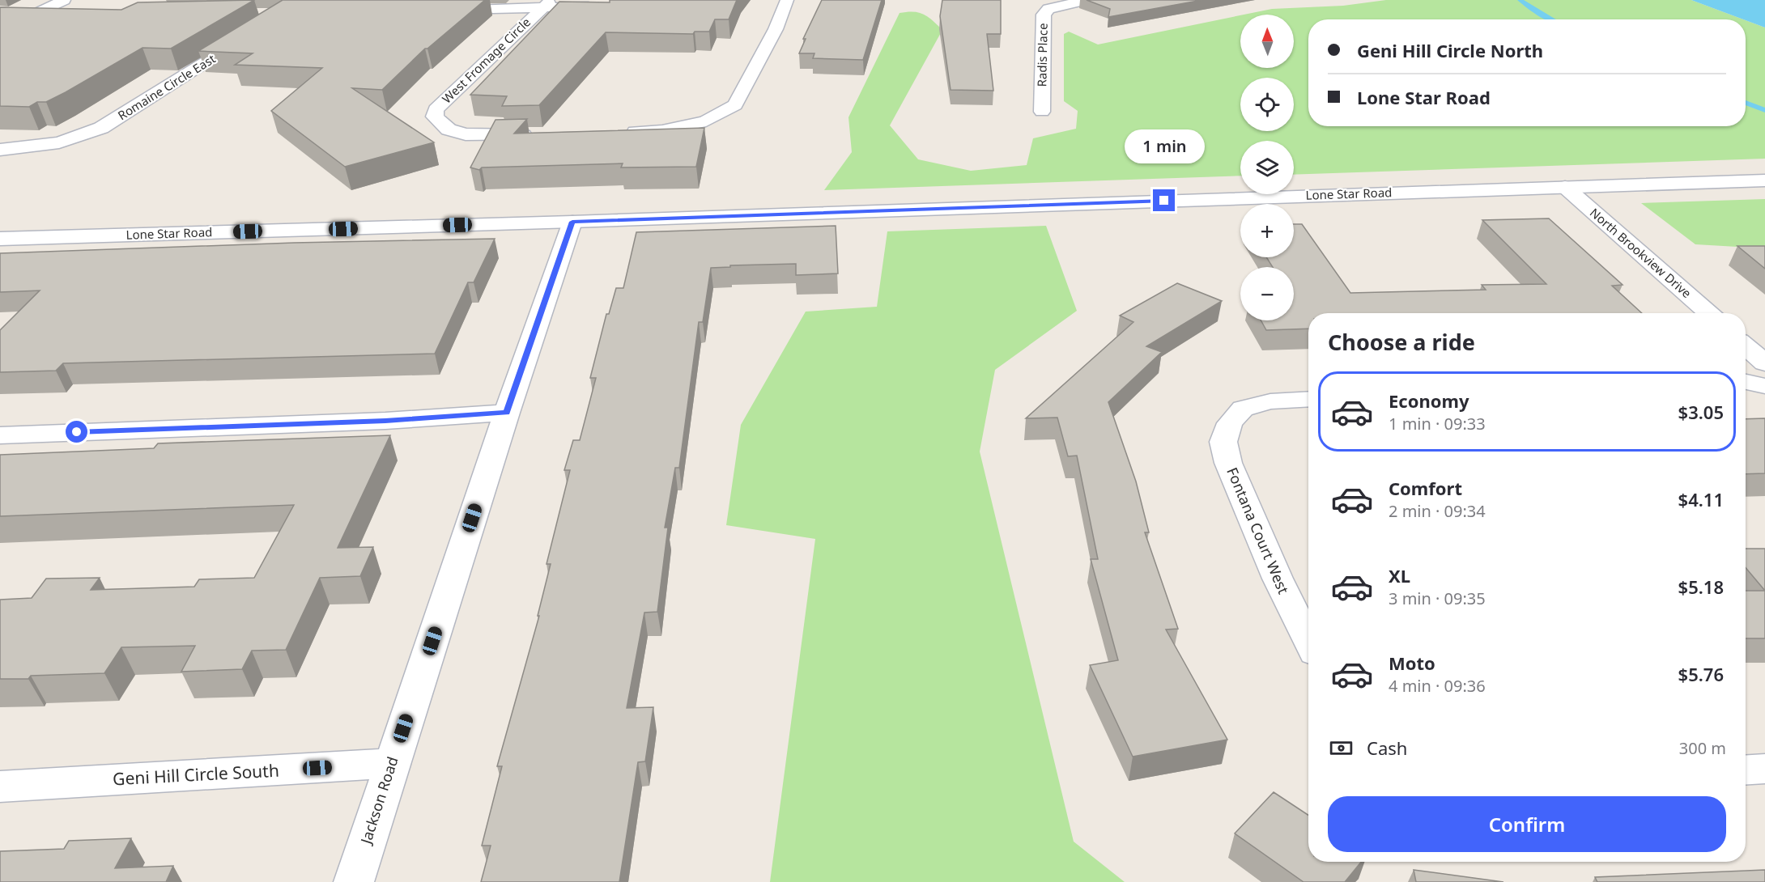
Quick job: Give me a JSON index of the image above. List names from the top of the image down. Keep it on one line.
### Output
{"streets":{"street":["Radis Place","West Fromage Circle","Romaine Circle East","Lone Star Road","North Brookview Drive","Fontana Court West","Geni Hill Circle South","Jackson Road"]},"crossings":[["Lone Star Road","North Brookview Drive"],["Lone Star Road","Jackson Road"],["Geni Hill Circle South","Jackson Road"]],"north":"top","page":{"map_buttons":["+","−"],"banner":["Geni Hill Circle North","Lone Star Road"],"bubble":"1 min","heading":"Choose a ride","list":[{"name":"Economy","note":"1 min · 09:33","value":"$3.05"},{"name":"Comfort","note":"2 min · 09:34","value":"$4.11"},{"name":"XL","note":"3 min · 09:35","value":"$5.18"},{"name":"Moto","note":"4 min · 09:36","value":"$5.76"}],"pay":["Cash","300 m"],"buttons":"Confirm"}}
